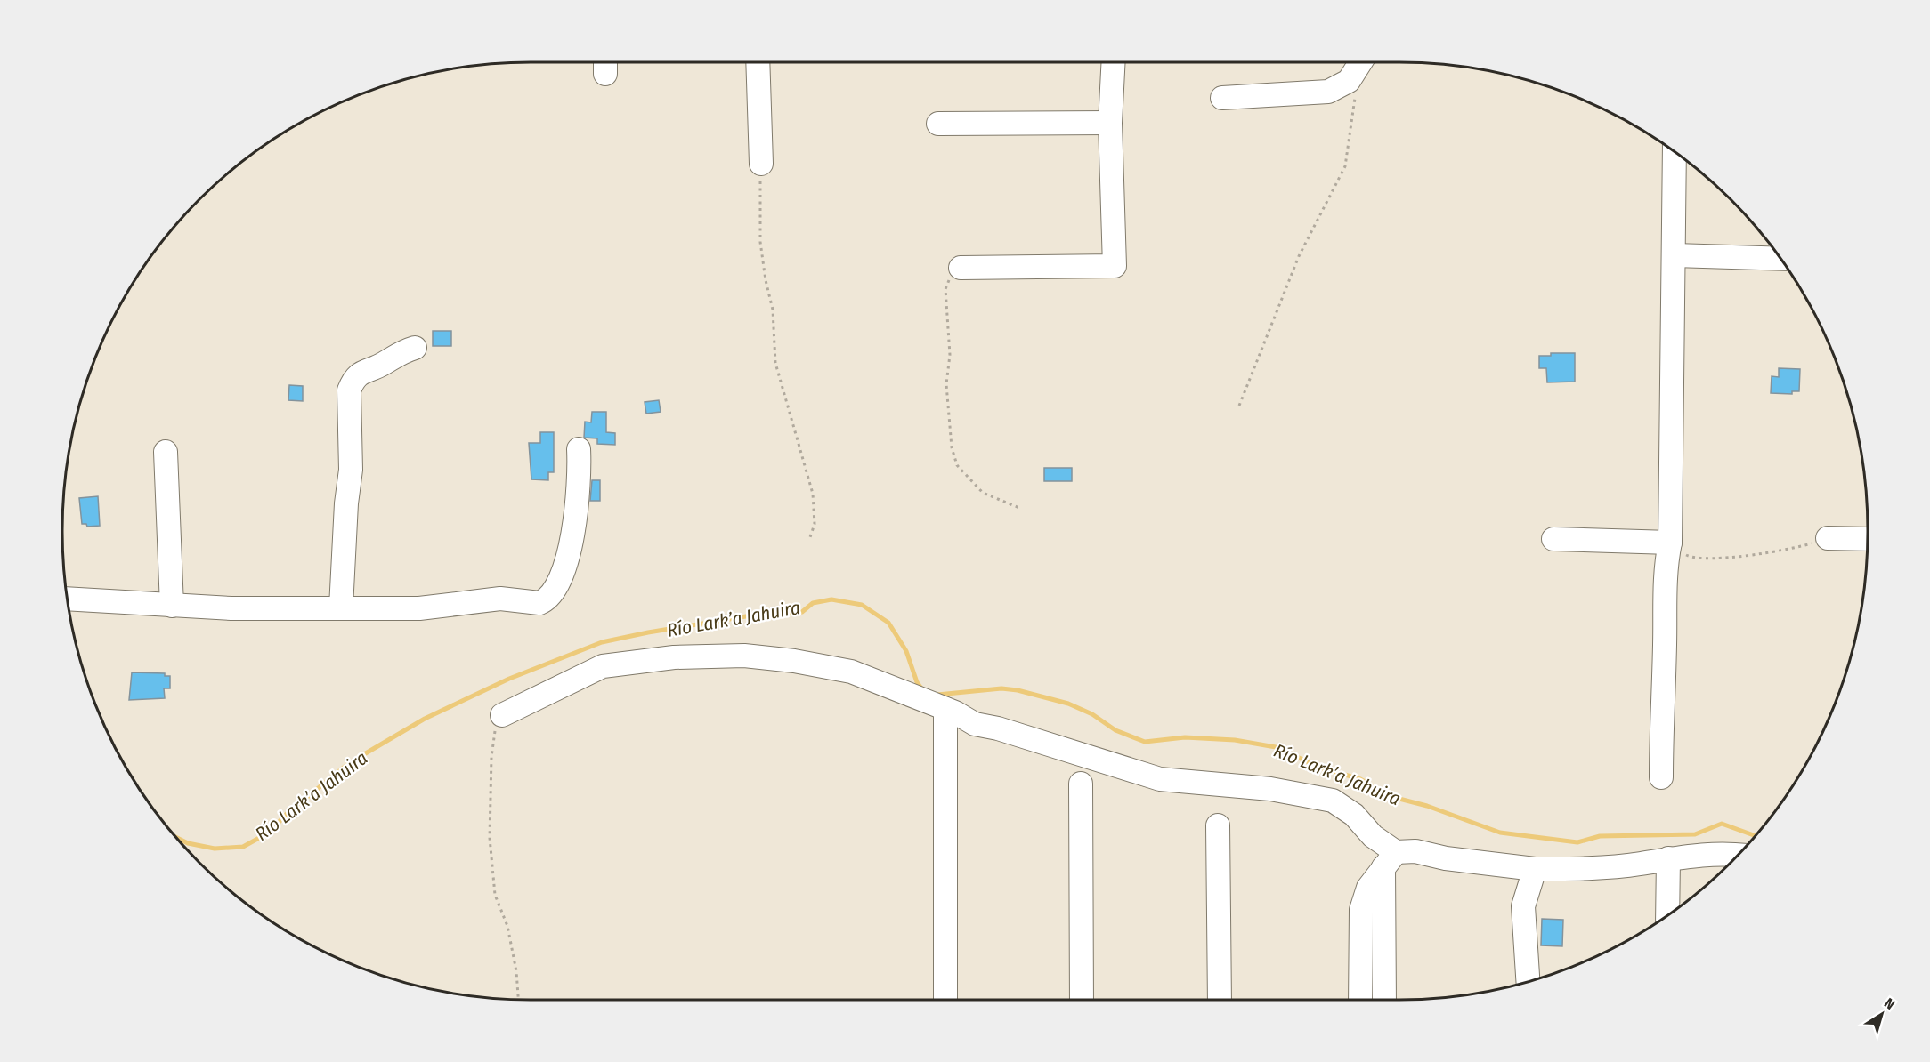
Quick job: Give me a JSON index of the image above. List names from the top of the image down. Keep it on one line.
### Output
{"water":["Río Lark’a Jahuira"],"north":"top right"}
